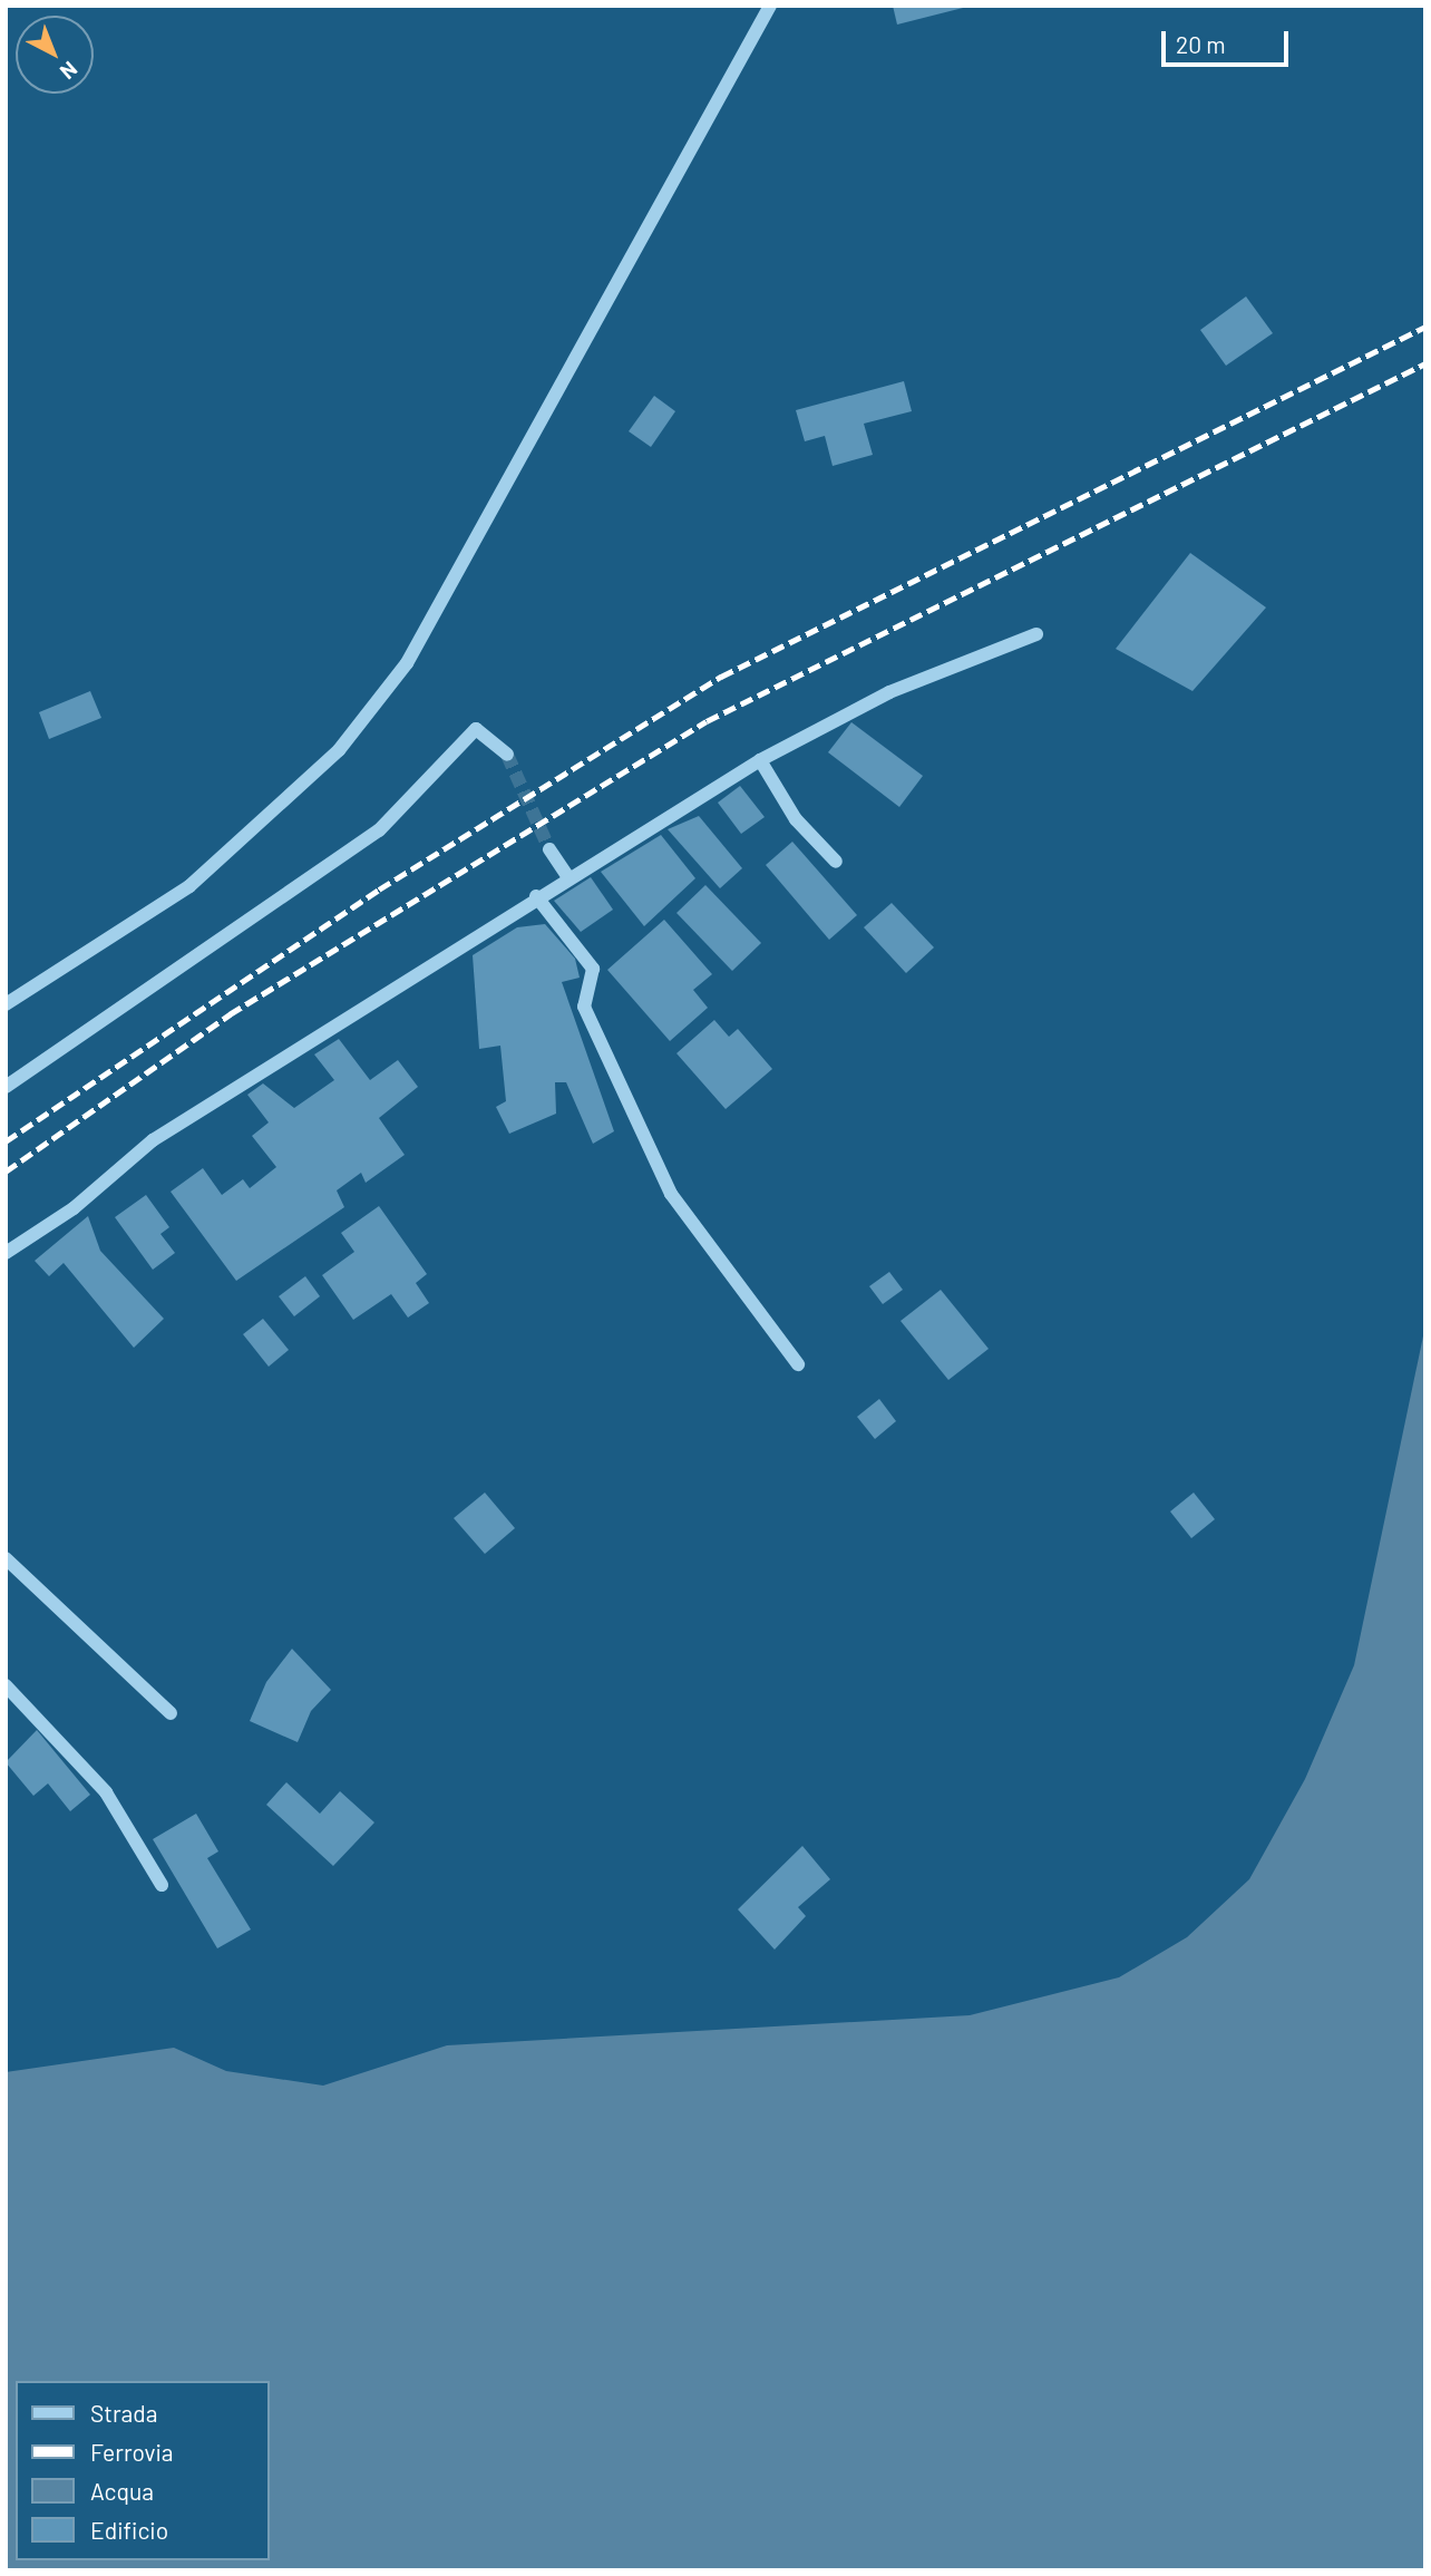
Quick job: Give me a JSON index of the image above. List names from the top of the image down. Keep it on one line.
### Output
{"legend":["Strada","Ferrovia","Acqua","Edificio"],"scale_bar":"20 m","north":"bottom right"}
